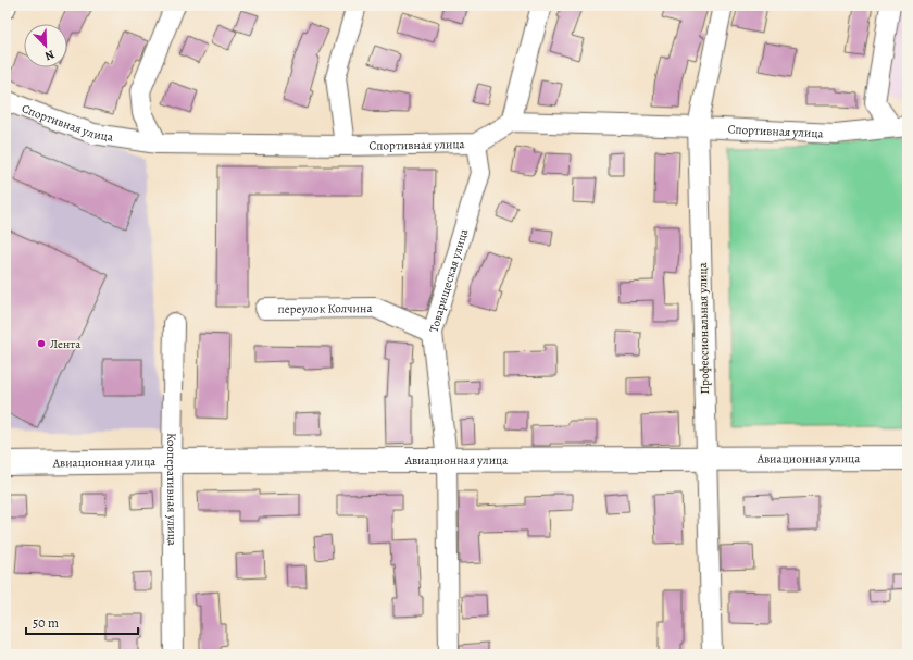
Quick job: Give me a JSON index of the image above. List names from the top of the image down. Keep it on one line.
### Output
{"streets":{"main road":["Авиационная улица"],"street":["Спортивная улица","Товарищеская улица","переулок Колчина","Профессиональная улица","Кооперативная улица"]},"crossings":[["Спортивная улица","Товарищеская улица"],["Спортивная улица","Профессиональная улица"],["Товарищеская улица","переулок Колчина"],["Товарищеская улица","Авиационная улица"],["Профессиональная улица","Авиационная улица"],["Авиационная улица","Кооперативная улица"]],"places":["Лента"],"scale_bar":"50 m","north":"bottom right"}
